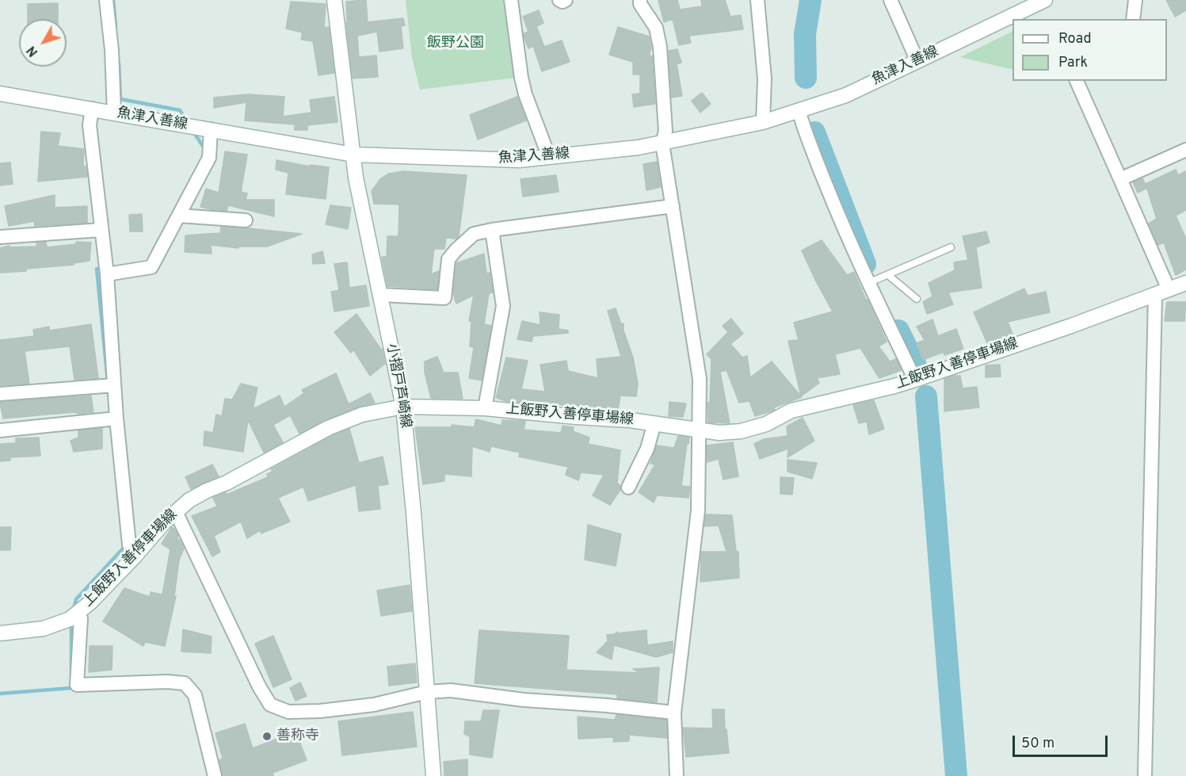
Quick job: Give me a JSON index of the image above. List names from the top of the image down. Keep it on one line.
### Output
{"streets":{"main road":["魚津入善線","上飯野入善停車場線","小摺戸芦崎線"]},"crossings":[["魚津入善線","小摺戸芦崎線"],["上飯野入善停車場線","小摺戸芦崎線"]],"parks":["飯野公園"],"places":["善称寺"],"legend":["Road","Park"],"scale_bar":"50 m","north":"bottom left"}
